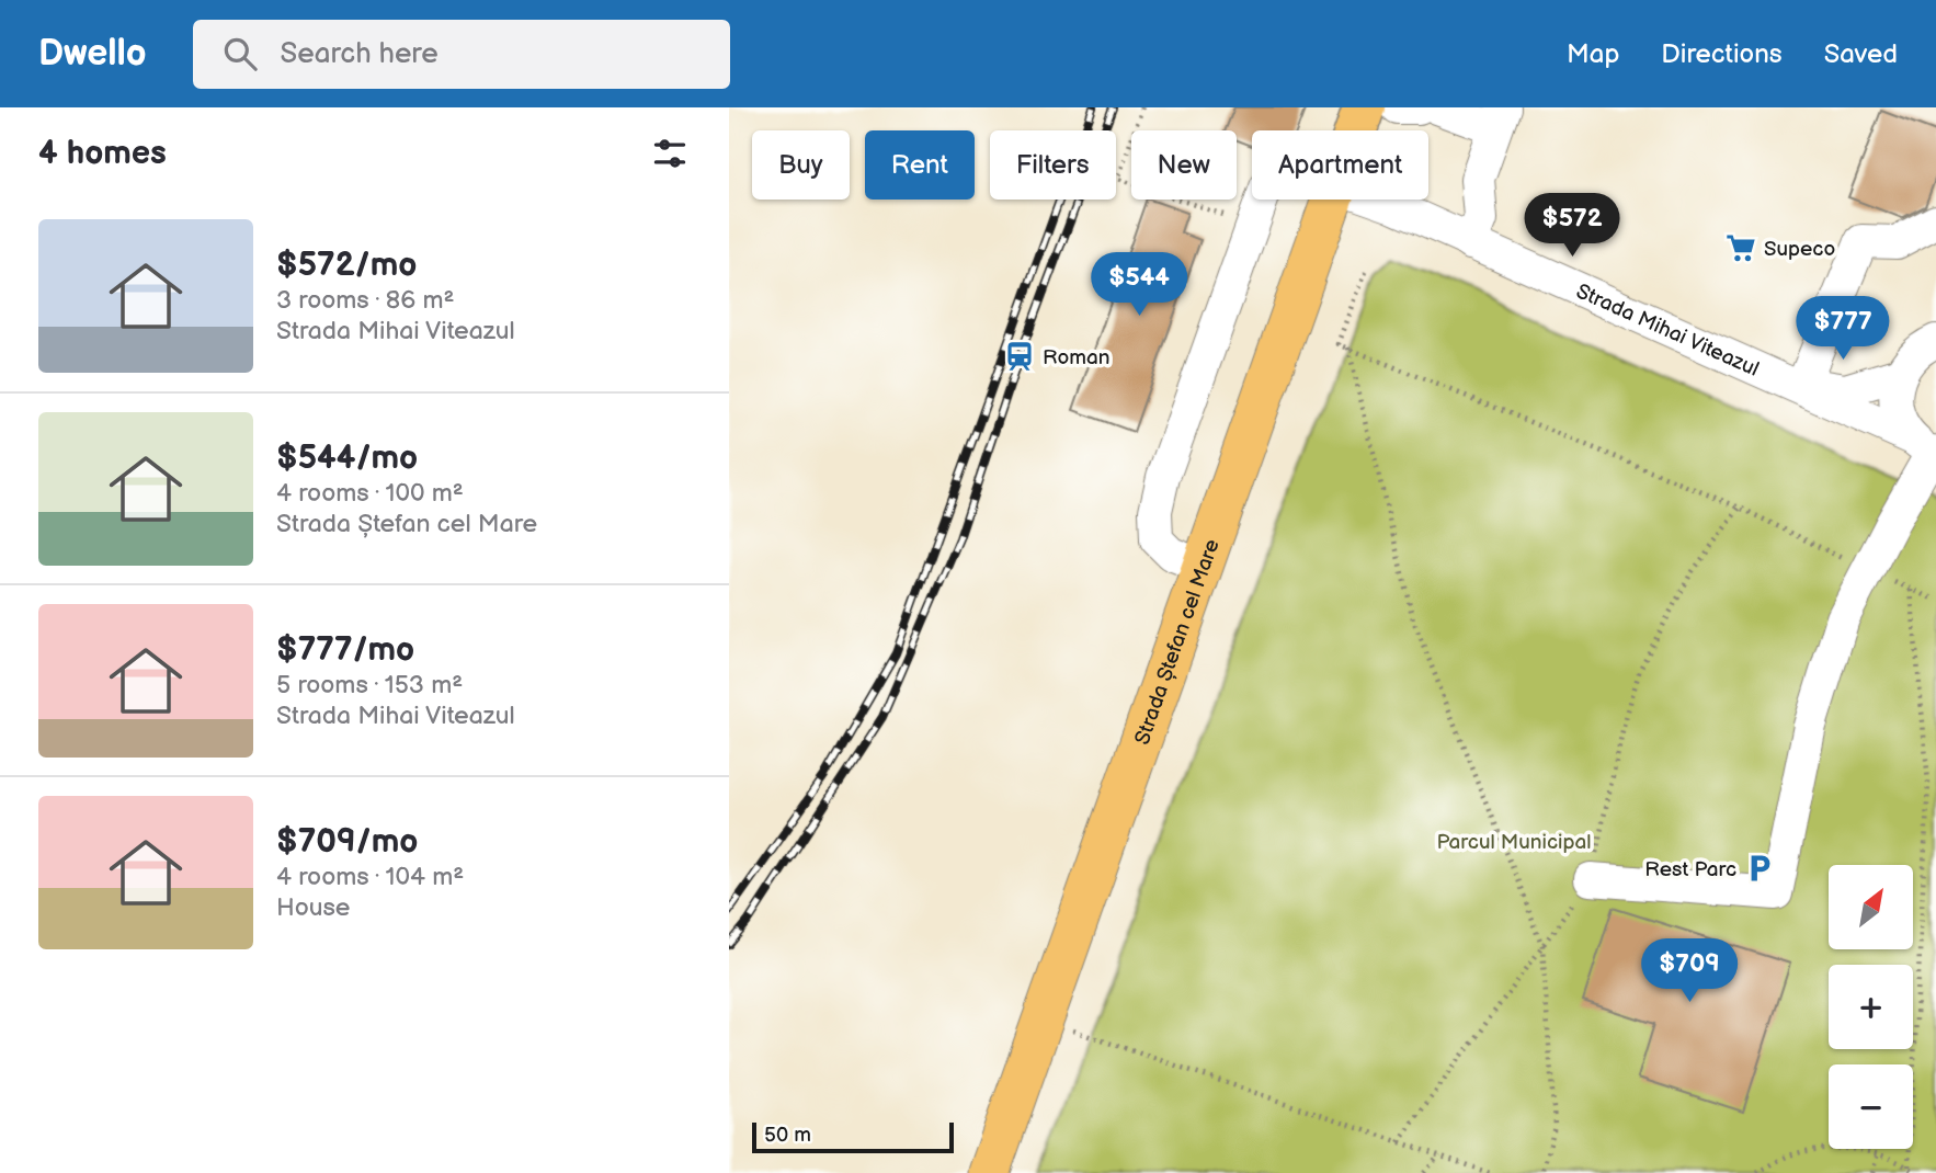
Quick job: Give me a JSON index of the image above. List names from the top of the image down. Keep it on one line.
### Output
{"streets":{"highway":["Strada Ștefan cel Mare"],"street":["Strada Mihai Viteazul"]},"crossings":[["Strada Mihai Viteazul","Strada Ștefan cel Mare"]],"parks":["Parcul Municipal"],"places":{"supermarket":["Supeco"],"station":["Roman"],"parking":["Rest Parc"]},"scale_bar":"50 m","north":"top right","page":{"header":"Dwello","search":"Search here","nav":["Map","Directions","Saved"],"heading":"4 homes","chip":["Buy","Rent","Filters","New","Apartment"],"price":["$572","$544","$777","$709"],"list":[{"name":"$572/mo","note":"3 rooms · 86 m² · Strada Mihai Viteazul"},{"name":"$544/mo","note":"4 rooms · 100 m² · Strada Ștefan cel Mare"},{"name":"$777/mo","note":"5 rooms · 153 m² · Strada Mihai Viteazul"},{"name":"$709/mo","note":"4 rooms · 104 m² · House"}],"map_buttons":["+","−"],"scale":"50 m"}}
